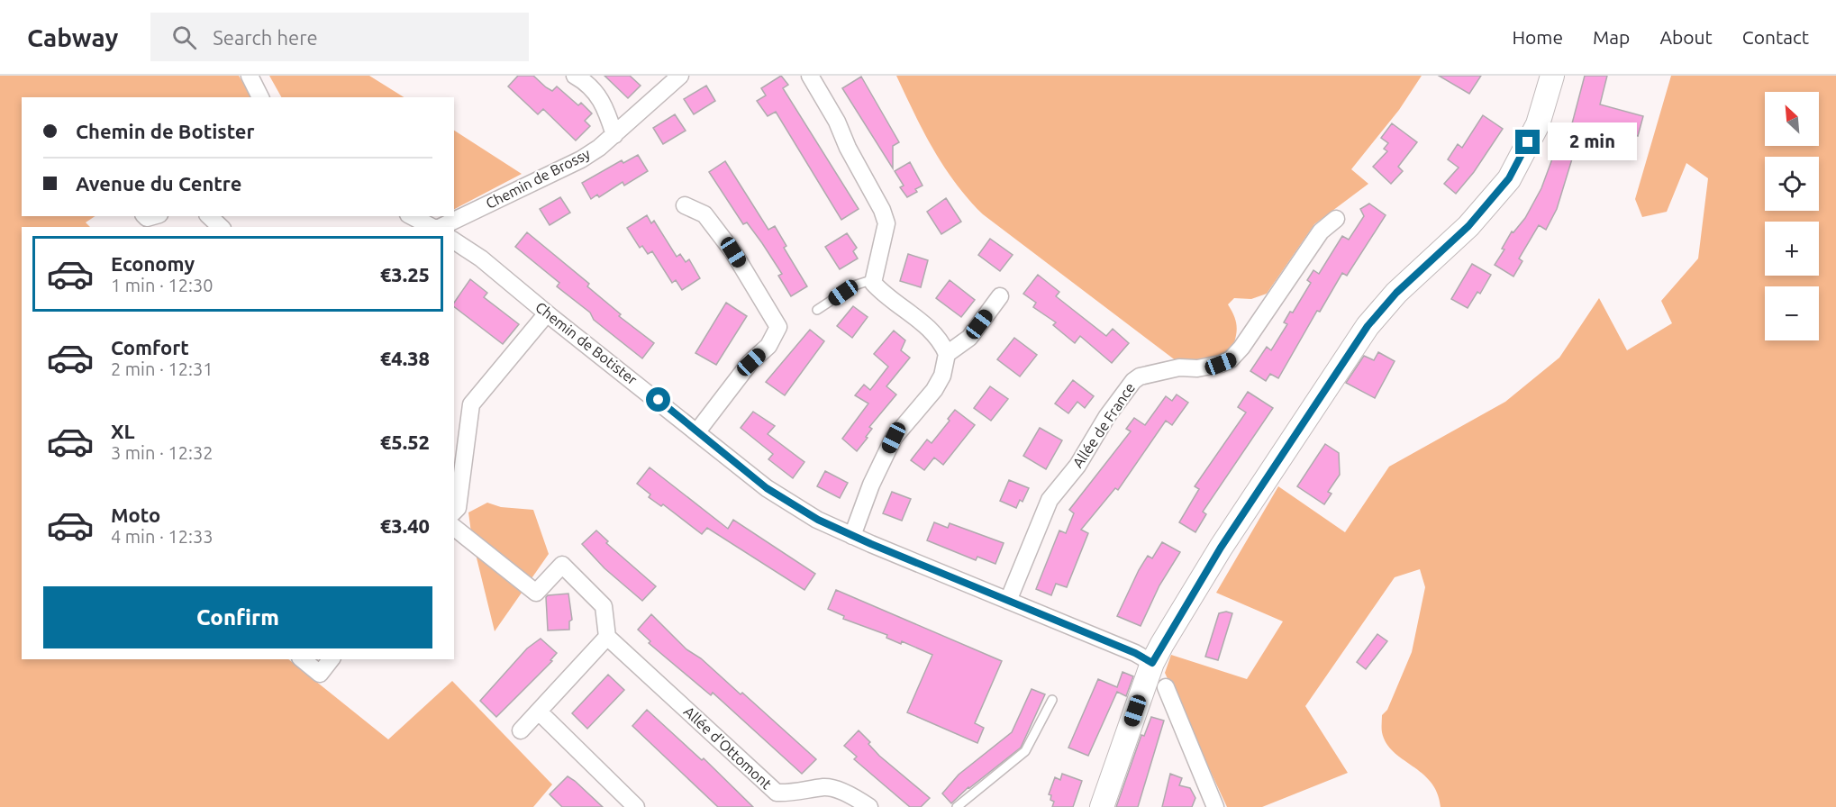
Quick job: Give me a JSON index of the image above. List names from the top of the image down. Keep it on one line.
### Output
{"streets":{"street":["Chemin de Brossy","Chemin de Botister","Allée de France","Allée d'Ottomont"]},"crossings":[["Chemin de Botister","Allée de France"]],"north":"top left","page":{"header":"Cabway","search":"Search here","nav":["Home","Map","About","Contact"],"map_buttons":["+","−"],"banner":["Chemin de Botister","Avenue du Centre"],"bubble":"2 min","list":[{"name":"Economy","note":"1 min · 12:30","value":"€3.25"},{"name":"Comfort","note":"2 min · 12:31","value":"€4.38"},{"name":"XL","note":"3 min · 12:32","value":"€5.52"},{"name":"Moto","note":"4 min · 12:33","value":"€3.40"}],"buttons":"Confirm"}}
